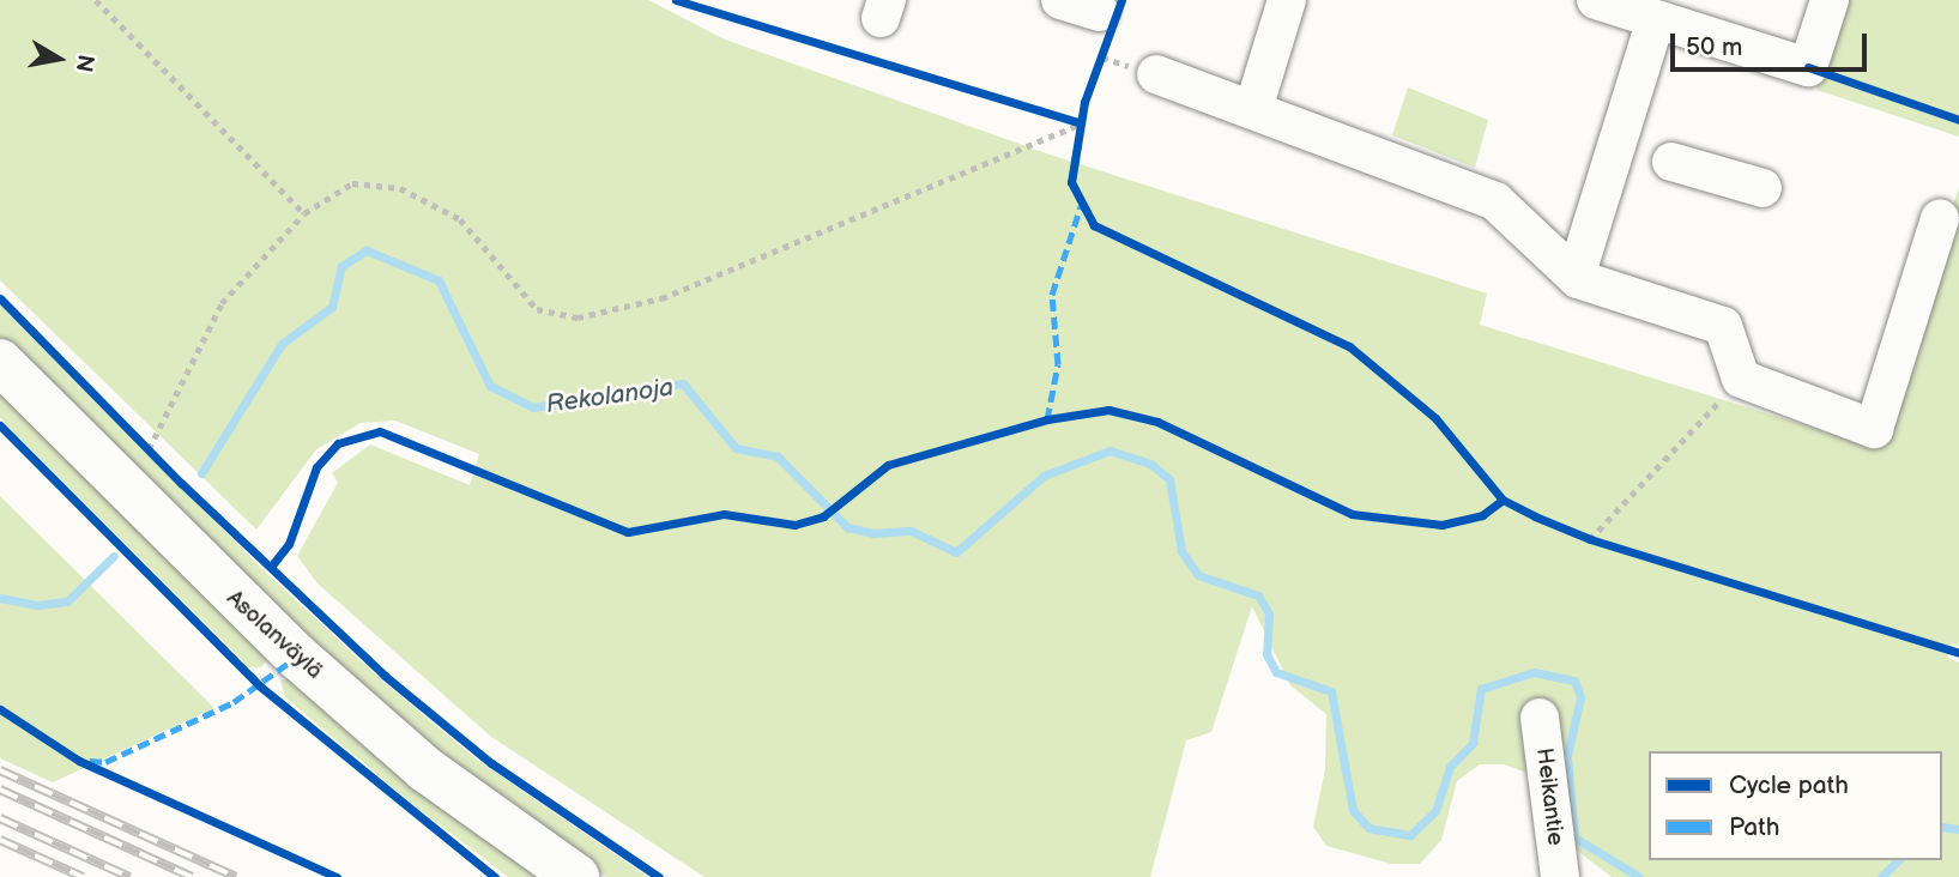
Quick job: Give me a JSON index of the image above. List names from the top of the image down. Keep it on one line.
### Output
{"streets":{"main road":["Asolanväylä"],"street":["Heikantie"]},"water":["Rekolanoja"],"legend":["Cycle path","Path"],"scale_bar":"50 m","north":"right"}
